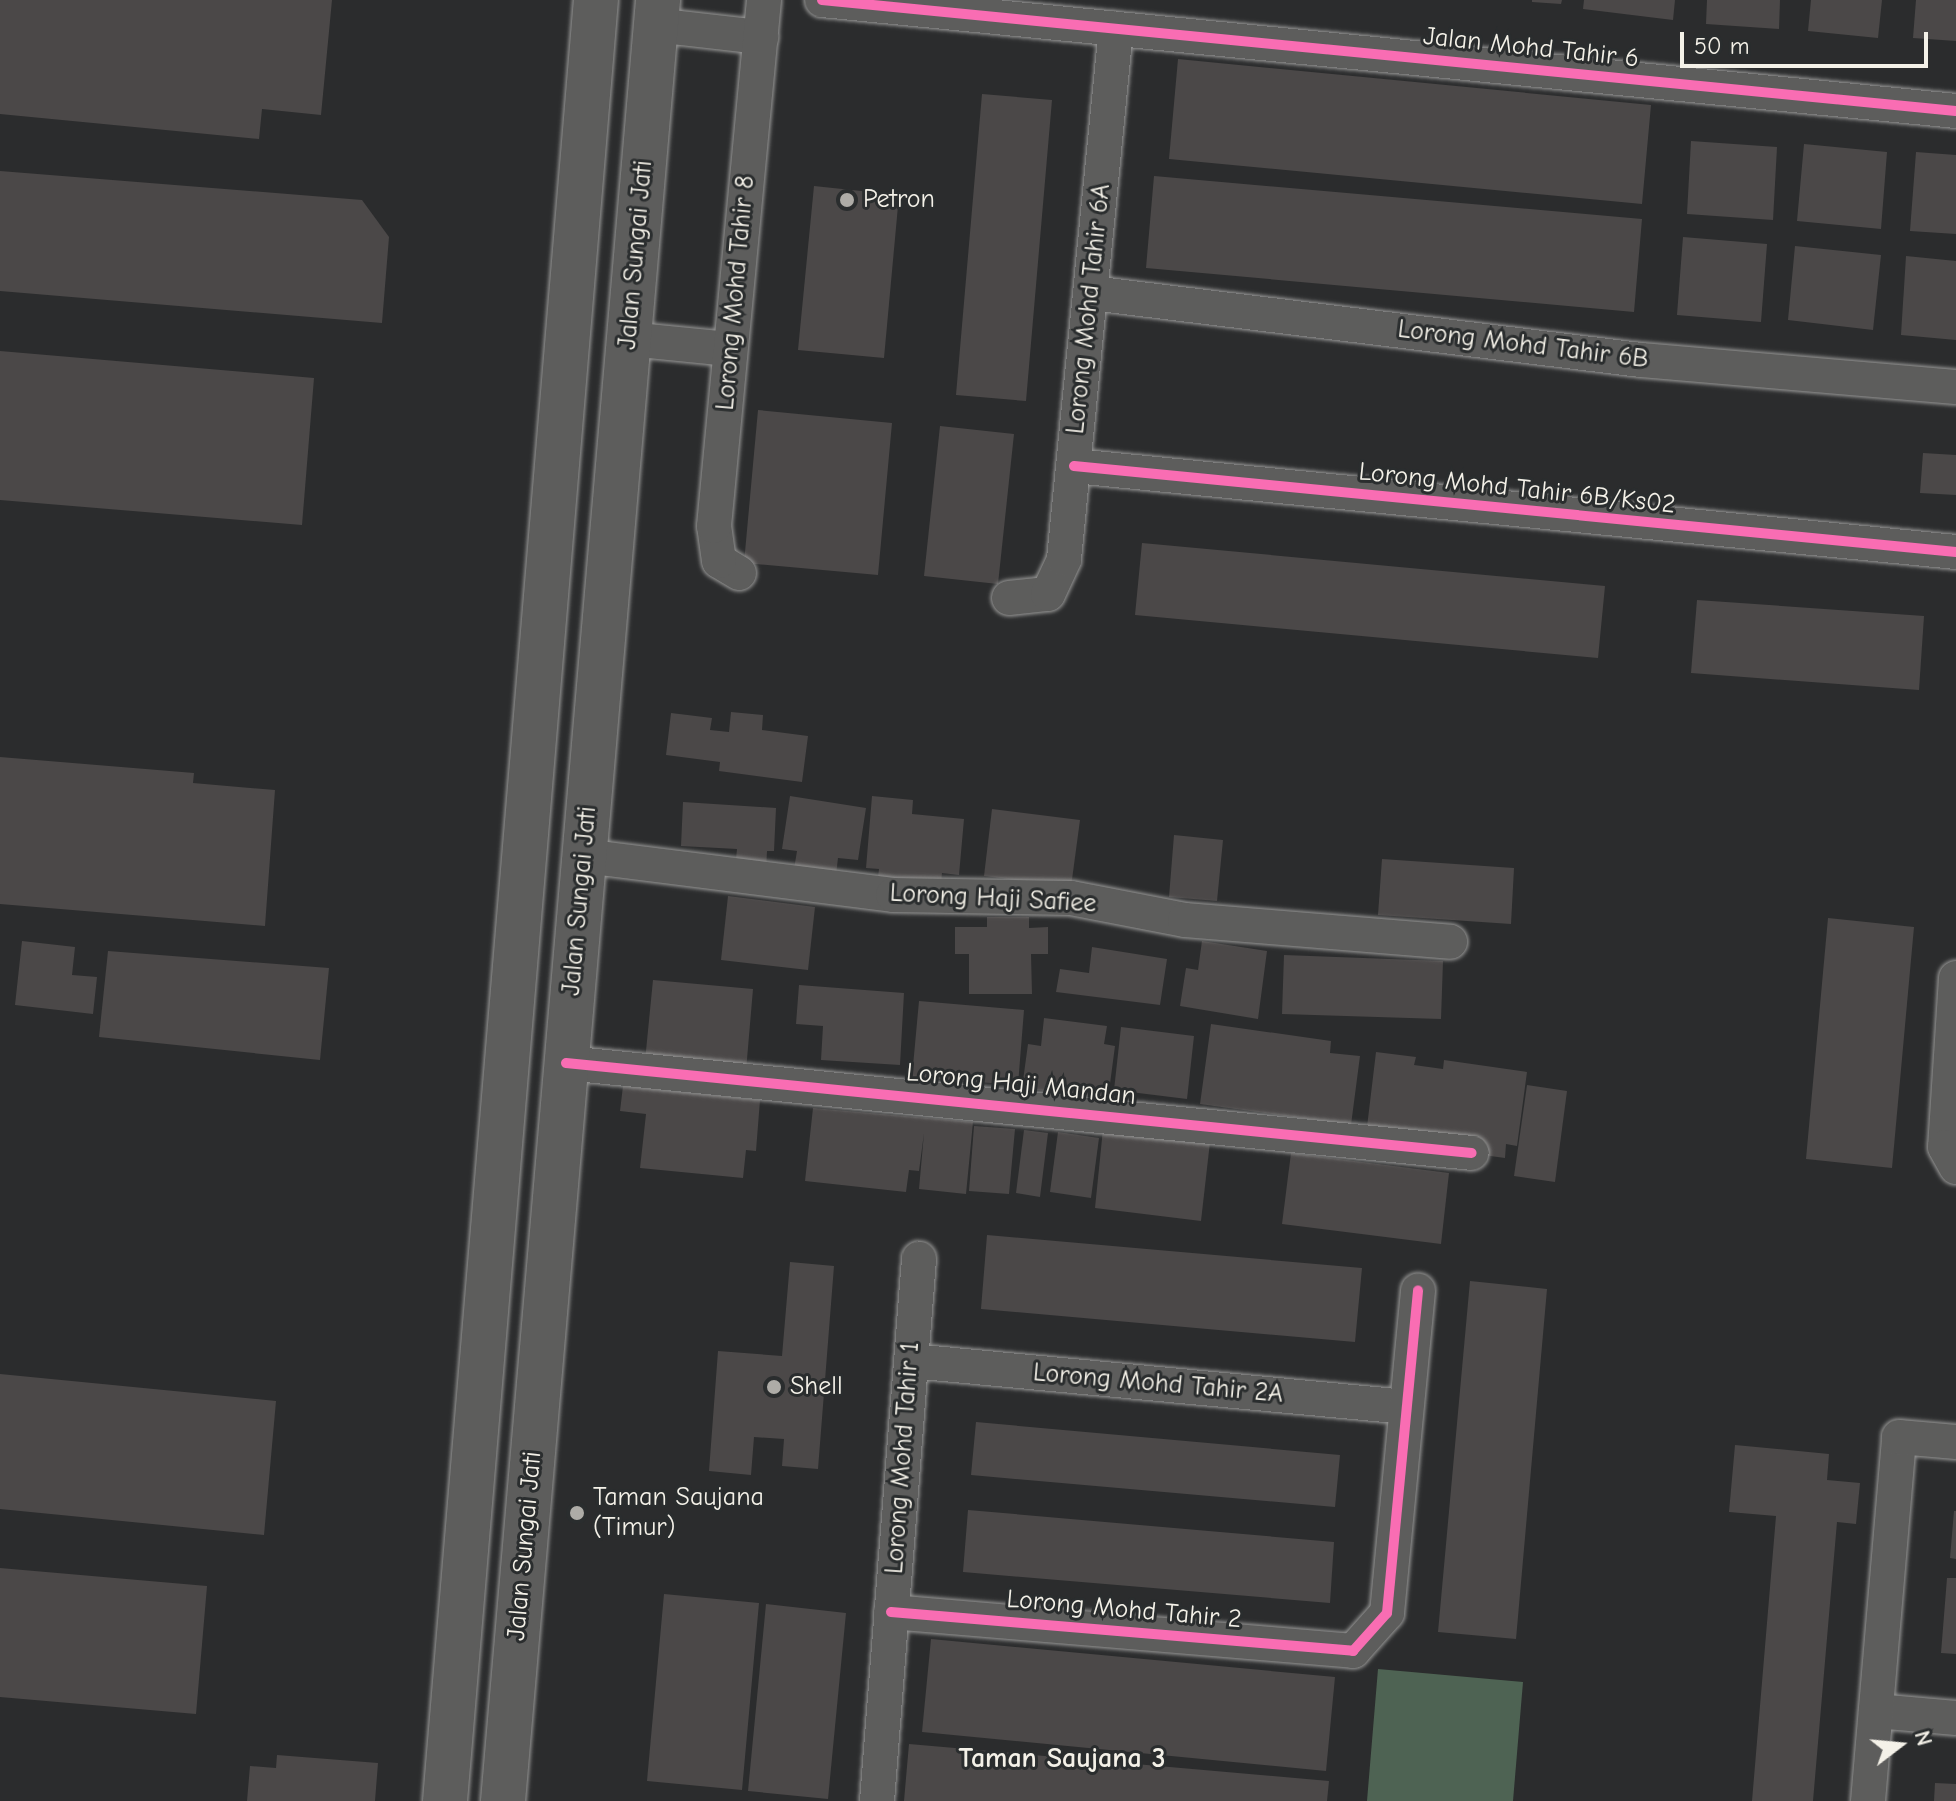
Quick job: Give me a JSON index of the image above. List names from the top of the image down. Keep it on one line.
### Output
{"streets":{"main road":["Jalan Sungai Jati"],"street":["Jalan Mohd Tahir 6","Lorong Mohd Tahir 8","Lorong Mohd Tahir 6A","Lorong Mohd Tahir 6B","Lorong Mohd Tahir 6B/Ks02","Lorong Haji Safiee","Lorong Haji Mandan","Lorong Mohd Tahir 2A","Lorong Mohd Tahir 1","Lorong Mohd Tahir 2"]},"crossings":[["Jalan Mohd Tahir 6","Lorong Mohd Tahir 6A"],["Jalan Sungai Jati","Lorong Haji Safiee"],["Jalan Sungai Jati","Lorong Haji Mandan"],["Lorong Mohd Tahir 6A","Lorong Mohd Tahir 6B"],["Lorong Mohd Tahir 6A","Lorong Mohd Tahir 6B/Ks02"],["Lorong Mohd Tahir 2A","Lorong Mohd Tahir 1"],["Lorong Mohd Tahir 2A","Lorong Mohd Tahir 2"],["Lorong Mohd Tahir 1","Lorong Mohd Tahir 2"]],"districts":["Taman Saujana 3"],"places":["Petron","Shell","Taman Saujana (Timur)"],"scale_bar":"50 m","north":"right"}
